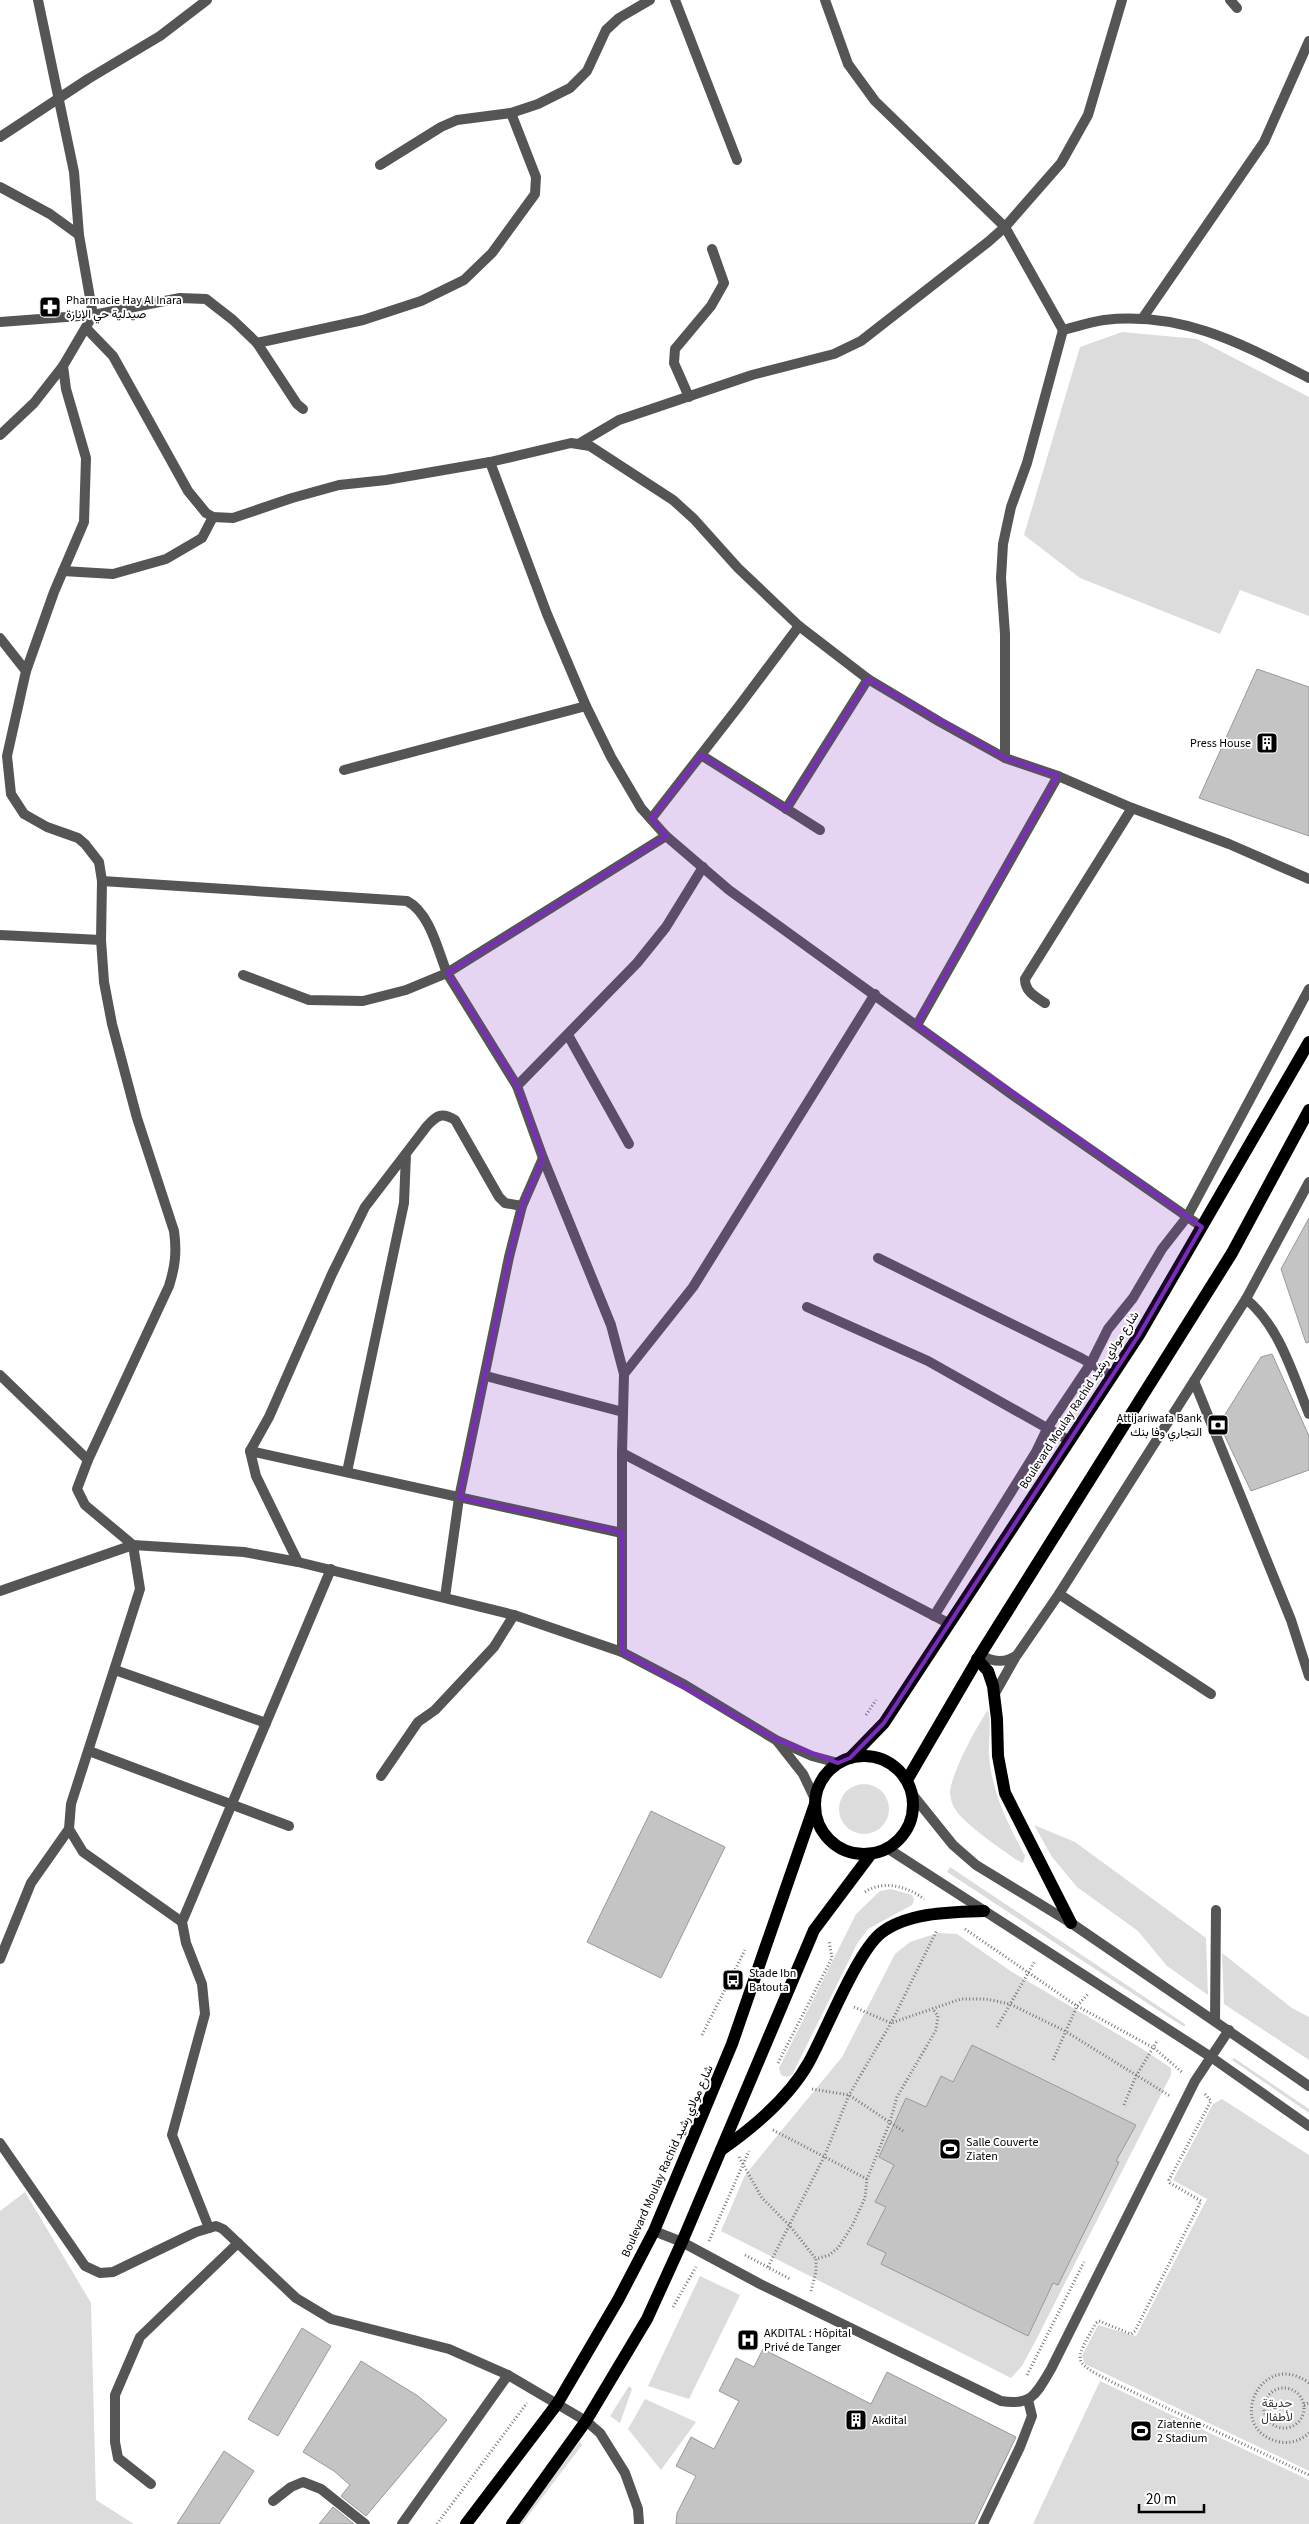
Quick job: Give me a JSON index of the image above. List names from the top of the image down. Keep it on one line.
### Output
{"streets":{"main road":["Boulevard Moulay Rachid شارع مولاي رشيد"]},"parks":["حديقة لأطفال"],"places":{"pharmacy":["Pharmacie Hay Al Inara صيدلية حي الإنارة"],"building":["Press House","Akdital"],"bank":["Attijariwafa Bank التجاري وفا بنك"],"bus stop":["Stade Ibn Batouta"],"sports":["Salle Couverte Ziaten","Ziatenne 2 Stadium"],"hospital":["AKDITAL : Hôpital Privé de Tanger"]},"scale_bar":"20 m"}
